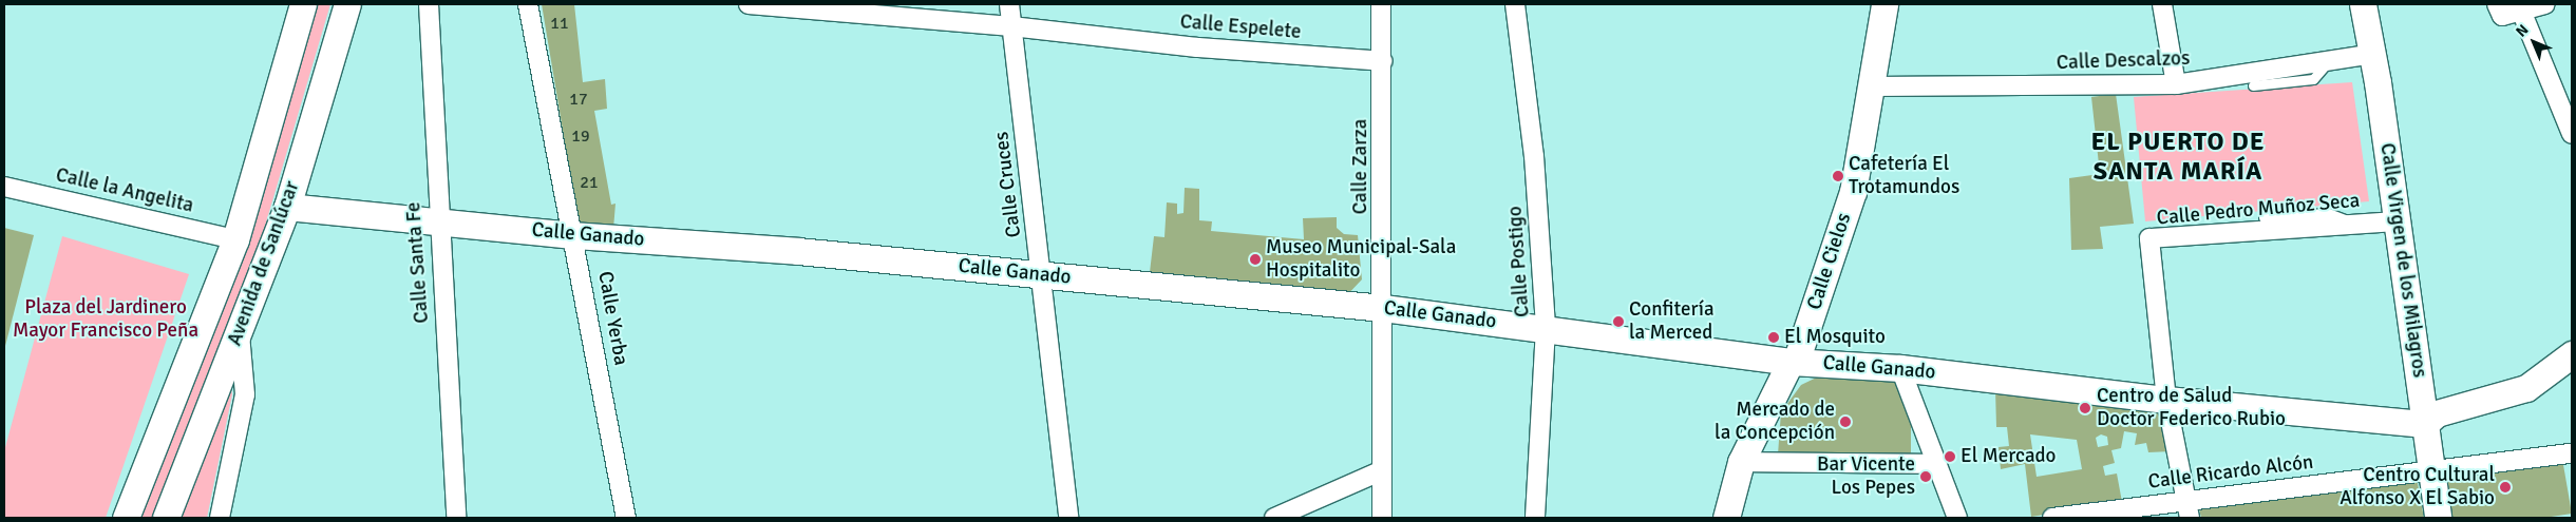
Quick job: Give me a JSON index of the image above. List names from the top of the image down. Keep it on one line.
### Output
{"streets":{"street":["Calle Espelete","Calle Descalzos","Calle Zarza","Calle Cruces","Calle la Angelita","Calle Pedro Muñoz Seca","Calle Ganado","Calle Virgen de los Milagros","Calle Postigo","Calle Cielos","Calle Santa Fe","Avenida de Sanlúcar","Calle Yerba","Calle Ricardo Alcón"]},"crossings":[["Calle Espelete","Calle Zarza"],["Calle Espelete","Calle Cruces"],["Calle Descalzos","Calle Virgen de los Milagros"],["Calle Descalzos","Calle Cielos"],["Calle Zarza","Calle Ganado"],["Calle Cruces","Calle Ganado"],["Calle la Angelita","Avenida de Sanlúcar"],["Calle Pedro Muñoz Seca","Calle Ganado"],["Calle Pedro Muñoz Seca","Calle Virgen de los Milagros"],["Calle Pedro Muñoz Seca","Calle Ricardo Alcón"],["Calle Ganado","Calle Virgen de los Milagros"],["Calle Ganado","Calle Postigo"],["Calle Ganado","Calle Cielos"],["Calle Ganado","Calle Santa Fe"],["Calle Ganado","Avenida de Sanlúcar"],["Calle Ganado","Calle Yerba"],["Calle Virgen de los Milagros","Calle Ricardo Alcón"]],"districts":["EL PUERTO DE SANTA MARÍA"],"parks":["Plaza del Jardinero Mayor Francisco Peña"],"places":["Cafetería El Trotamundos","Museo Municipal-Sala Hospitalito","Confitería la Merced","El Mosquito","Centro de Salud Doctor Federico Rubio","Mercado de la Concepción","El Mercado","Bar Vicente Los Pepes","Centro Cultural Alfonso X El Sabio"],"house_numbers":["11","17","19","21"],"north":"top left"}
